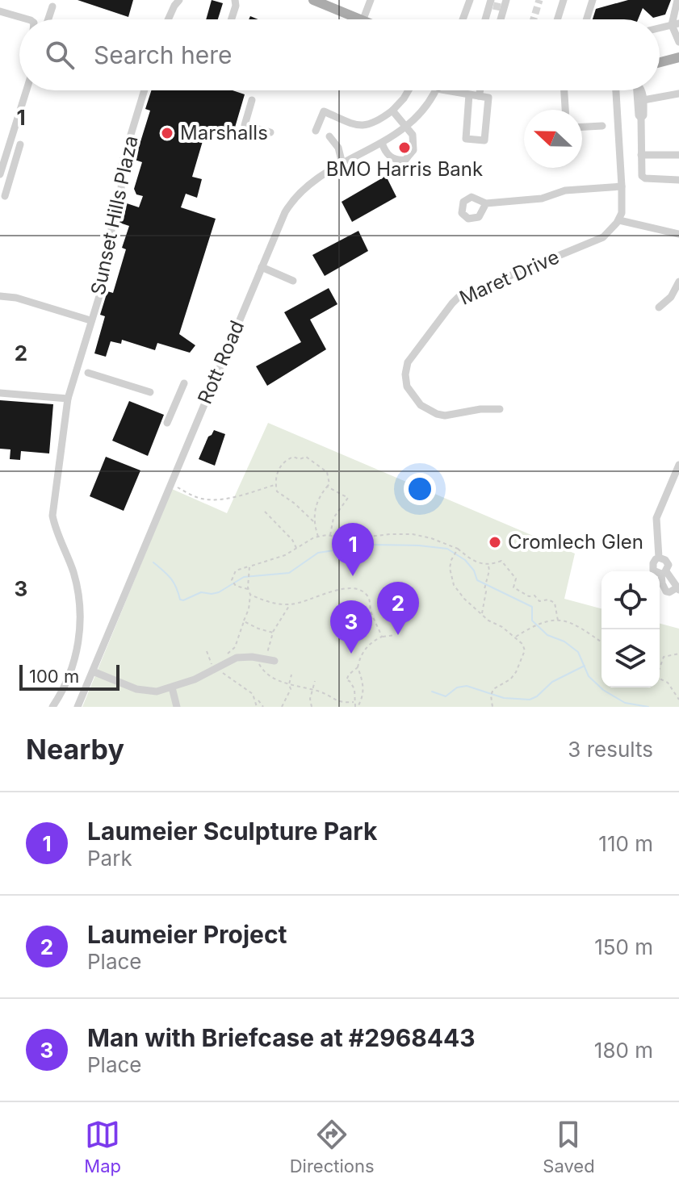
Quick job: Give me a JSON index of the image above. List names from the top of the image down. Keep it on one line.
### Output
{"streets":{"street":["Sunset Hills Plaza","Maret Drive","Rott Road"]},"places":["Marshalls","BMO Harris Bank","Cromlech Glen"],"scale_bar":"100 m","north":"left","page":{"search":"Search here","pins":["1","2","3"],"scale":"100 m","heading":["Nearby","3 results"],"list":[{"mark":"1","name":"Laumeier Sculpture Park","note":"Park","value":"110 m"},{"mark":"2","name":"Laumeier Project","note":"Place","value":"150 m"},{"mark":"3","name":"Man with Briefcase at #2968443","note":"Place","value":"180 m"}],"nav":["Map","Directions","Saved"]},"grid":{"rows":["1","2","3"]}}
